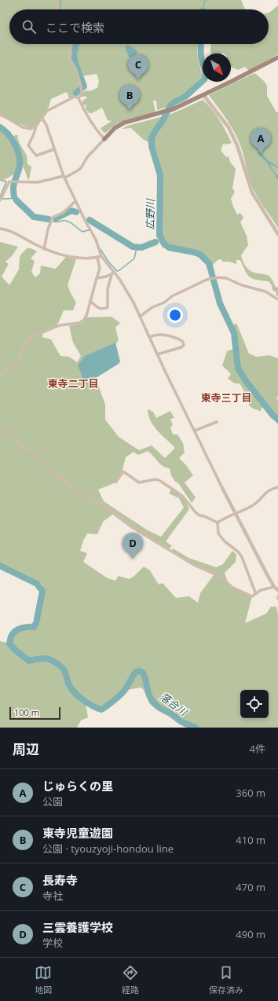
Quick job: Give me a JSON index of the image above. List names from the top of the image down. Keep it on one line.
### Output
{"districts":["東寺二丁目","東寺三丁目"],"water":["広野川","落合川"],"scale_bar":"100 m","north":"bottom right","page":{"search":"ここで検索","pins":["C","B","A","D"],"scale":"100 m","heading":["周辺","4件"],"list":[{"mark":"A","name":"じゅらくの里","note":"公園","value":"360 m"},{"mark":"B","name":"東寺児童遊園","note":"公園 · tyouzyoji-hondou line","value":"410 m"},{"mark":"C","name":"長寿寺","note":"寺社","value":"470 m"},{"mark":"D","name":"三雲養護学校","note":"学校","value":"490 m"}],"nav":["地図","経路","保存済み"]}}
